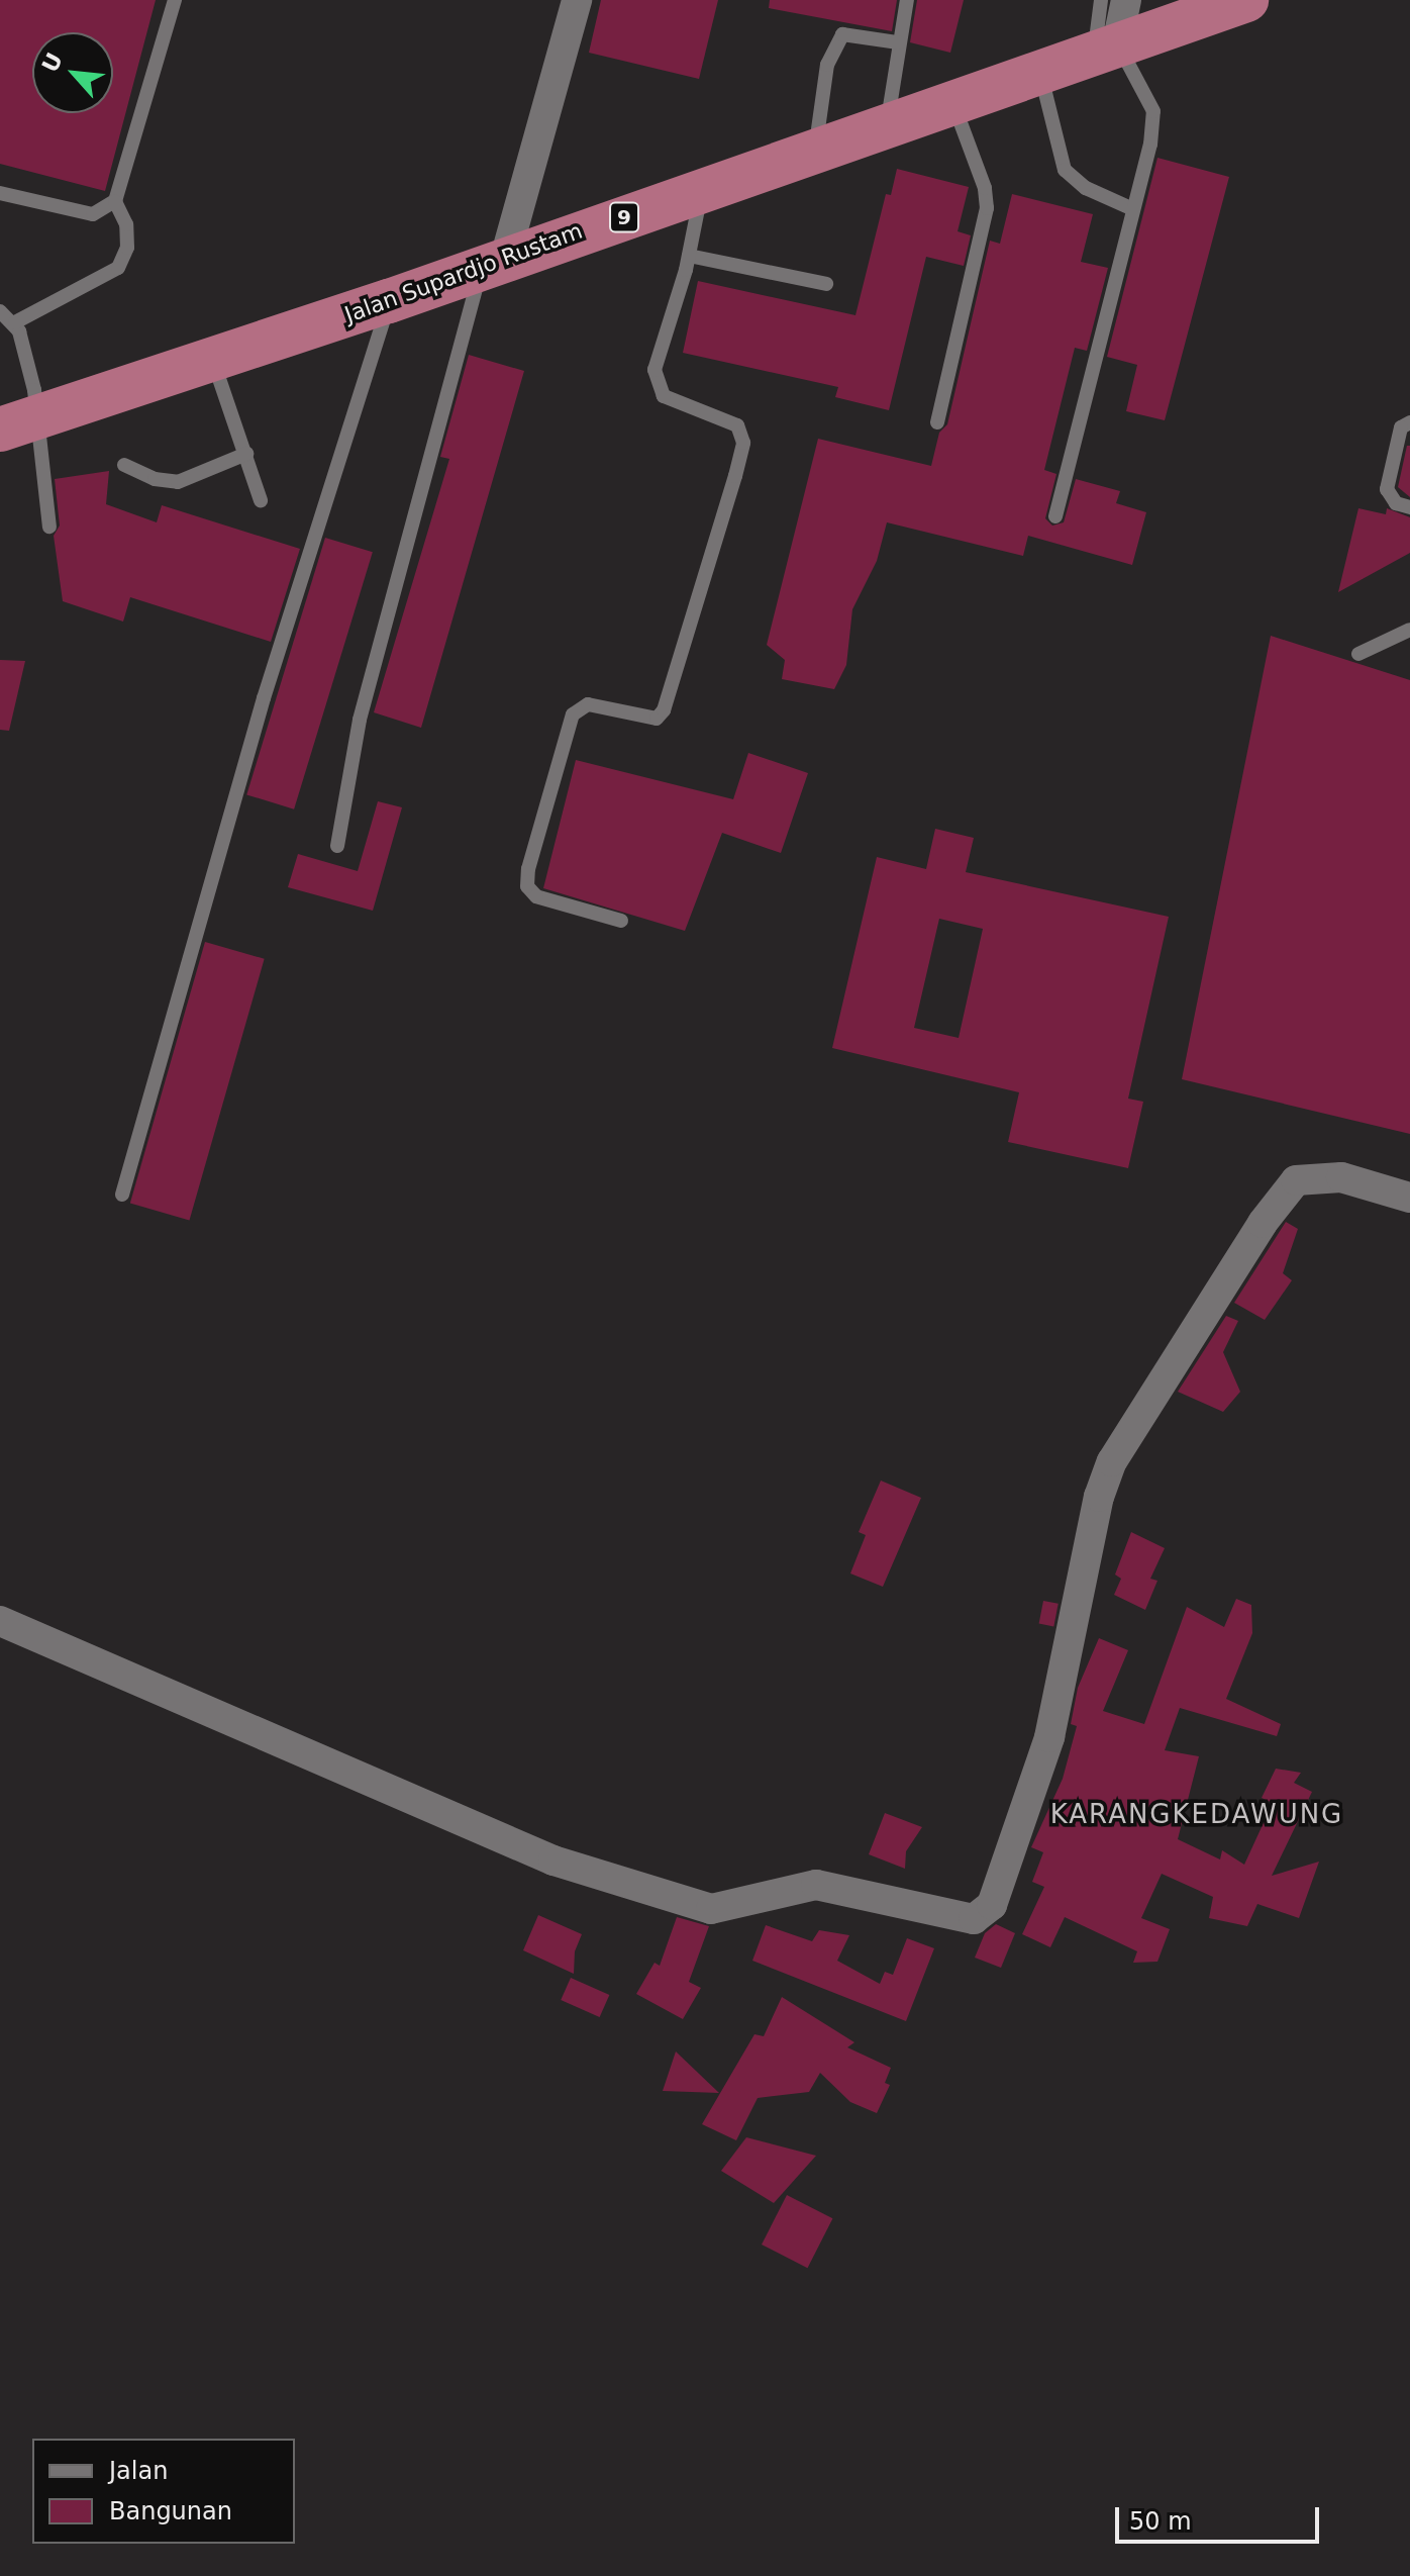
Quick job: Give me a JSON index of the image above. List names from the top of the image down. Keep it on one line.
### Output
{"streets":{"highway":["9","Jalan Supardjo Rustam"]},"districts":["KARANGKEDAWUNG"],"legend":["Jalan","Bangunan"],"scale_bar":"50 m","north":"top left"}
